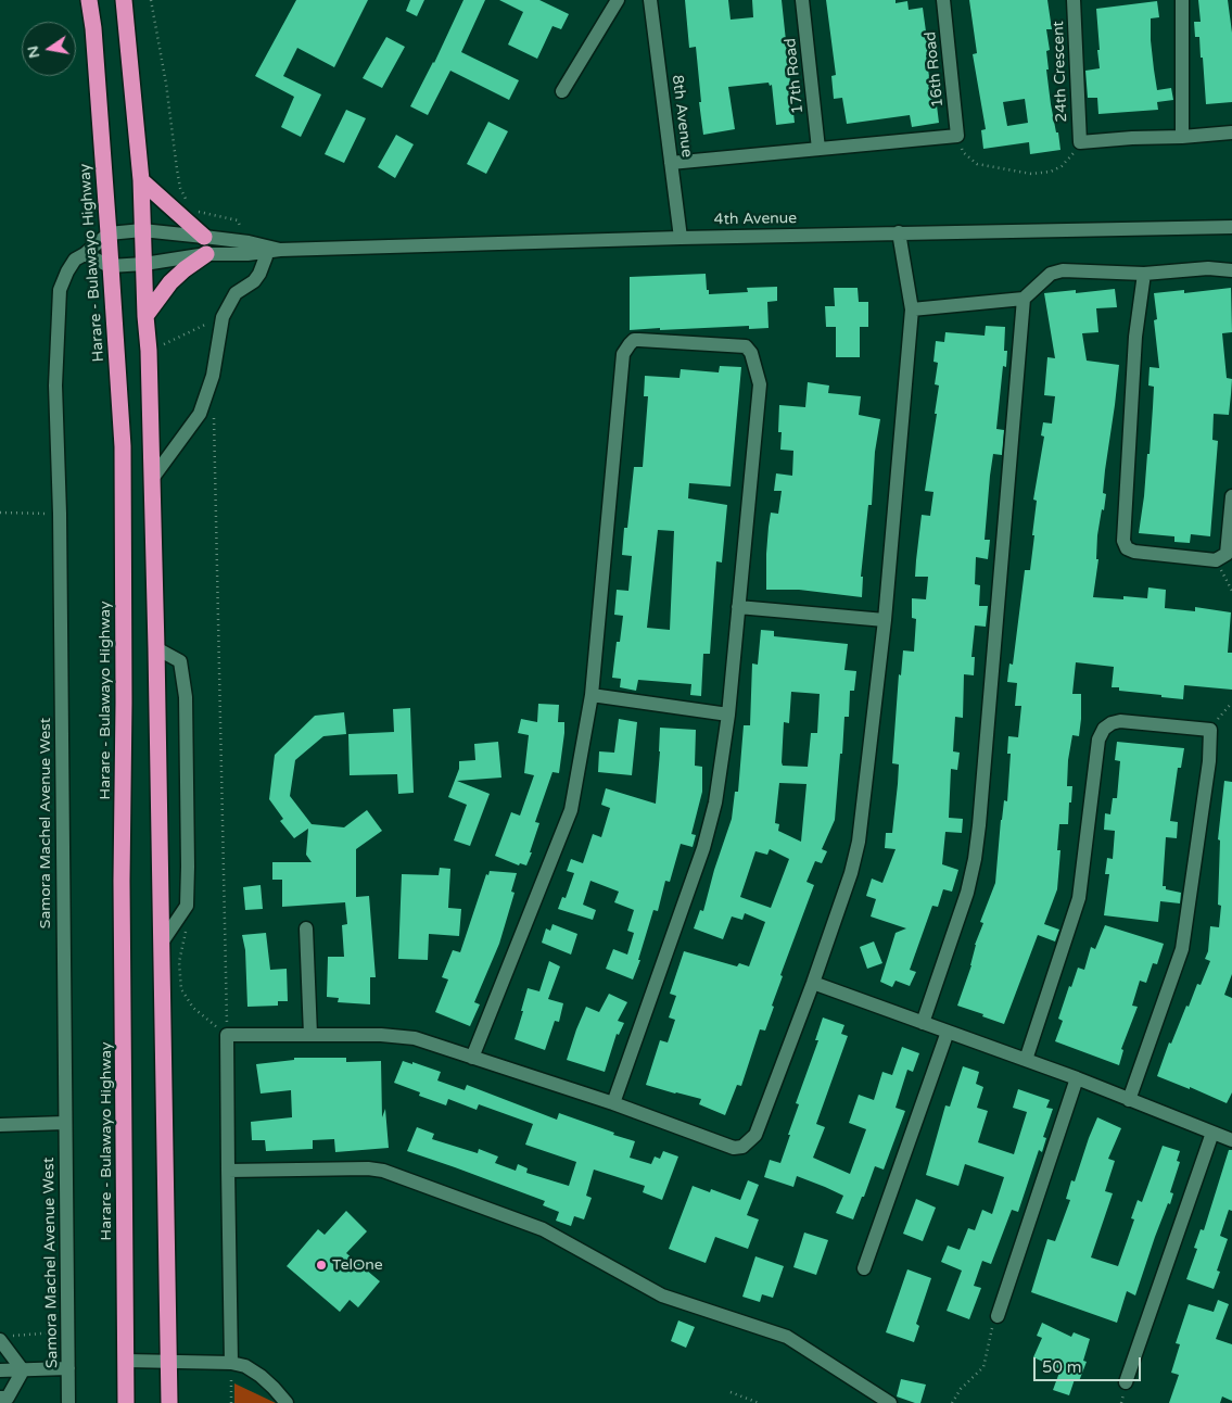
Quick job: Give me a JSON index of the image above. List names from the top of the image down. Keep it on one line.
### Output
{"streets":{"highway":["Harare - Bulawayo Highway"],"street":["16th Road","24th Crescent","17th Road","8th Avenue","4th Avenue","Samora Machel Avenue West"]},"crossings":[["8th Avenue","4th Avenue"],["Harare - Bulawayo Highway","Samora Machel Avenue West"]],"places":["TelOne"],"scale_bar":"50 m","north":"left"}
